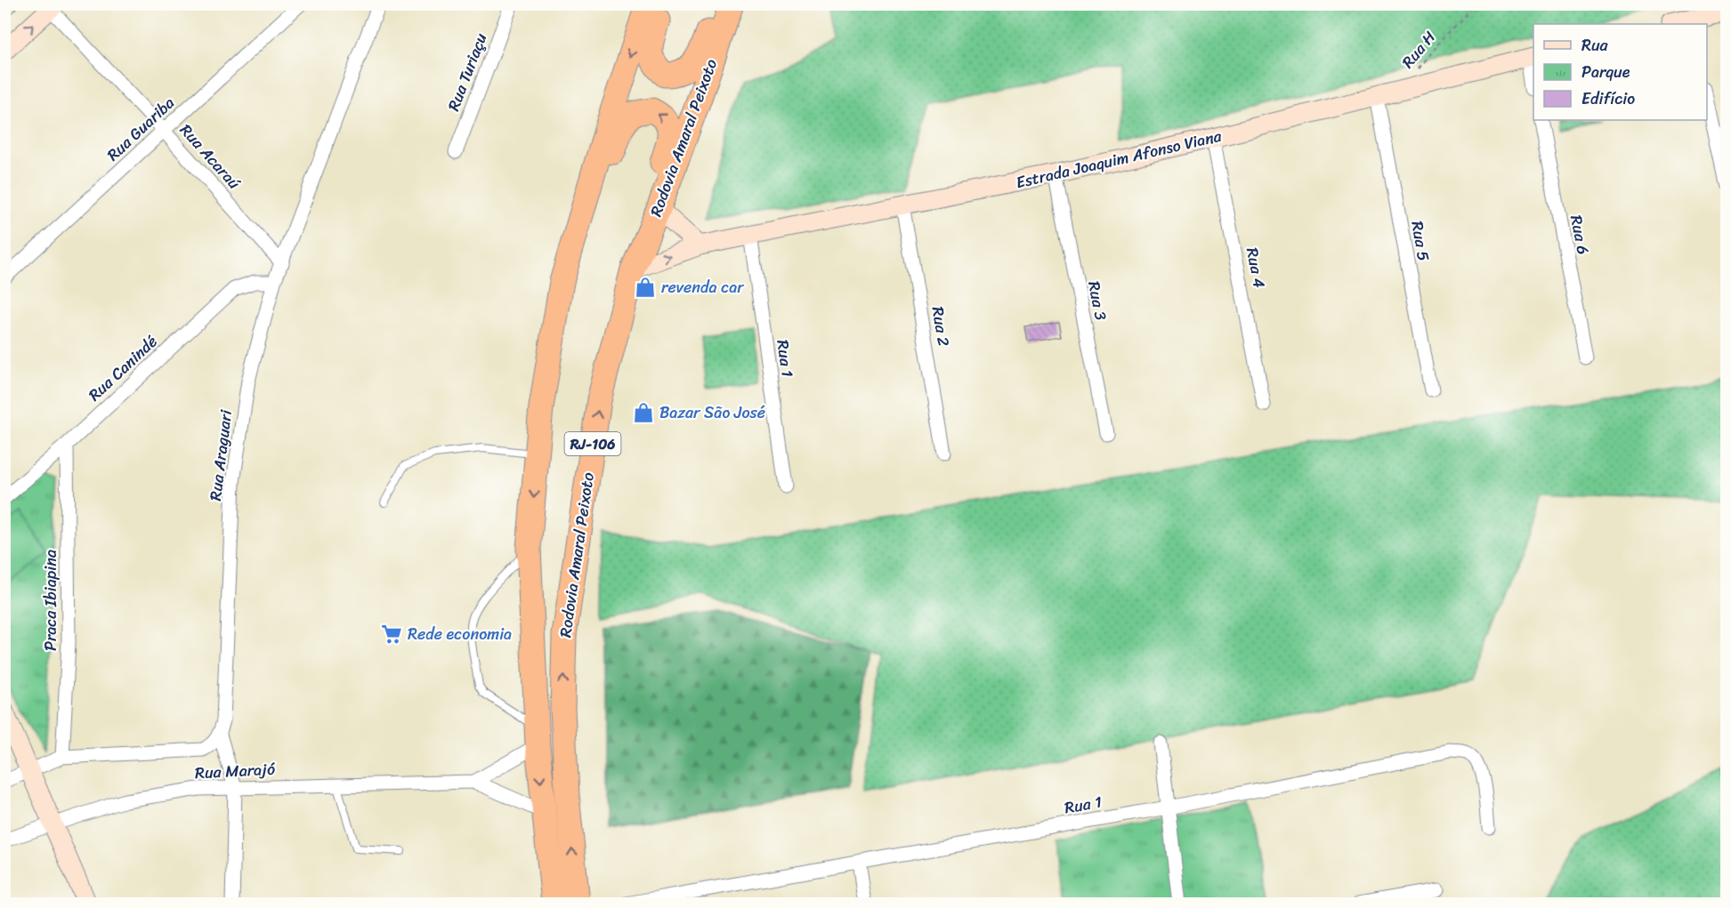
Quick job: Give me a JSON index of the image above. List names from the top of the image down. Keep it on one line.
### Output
{"streets":{"highway":["Rodovia Amaral Peixoto","RJ-106"],"street":["Rua Turiaçu","Rua Guariba","Rua Acaraú","Estrada Joaquim Afonso Viana","Rua 6","Rua 5","Rua 4","Rua 3","Rua 2","Rua 1","Rua Canindé","Rua Araguari","Praca Ibiapina","Rua Marajó"],"path":["Rua H"]},"crossings":[["Rua H","Estrada Joaquim Afonso Viana"],["Rua Guariba","Rua Acaraú"],["Rodovia Amaral Peixoto","Estrada Joaquim Afonso Viana"],["Rodovia Amaral Peixoto","Rua Marajó"],["Rua Acaraú","Rua Araguari"],["Estrada Joaquim Afonso Viana","Rua 5"],["Estrada Joaquim Afonso Viana","Rua 4"],["Estrada Joaquim Afonso Viana","Rua 3"],["Estrada Joaquim Afonso Viana","Rua 2"],["Estrada Joaquim Afonso Viana","Rua 1"],["Rua Canindé","Rua Araguari"],["Rua Canindé","Praca Ibiapina"]],"places":{"shop":["revenda car","Bazar São José"],"supermarket":["Rede economia"]},"legend":["Rua","Parque","Edifício"]}
